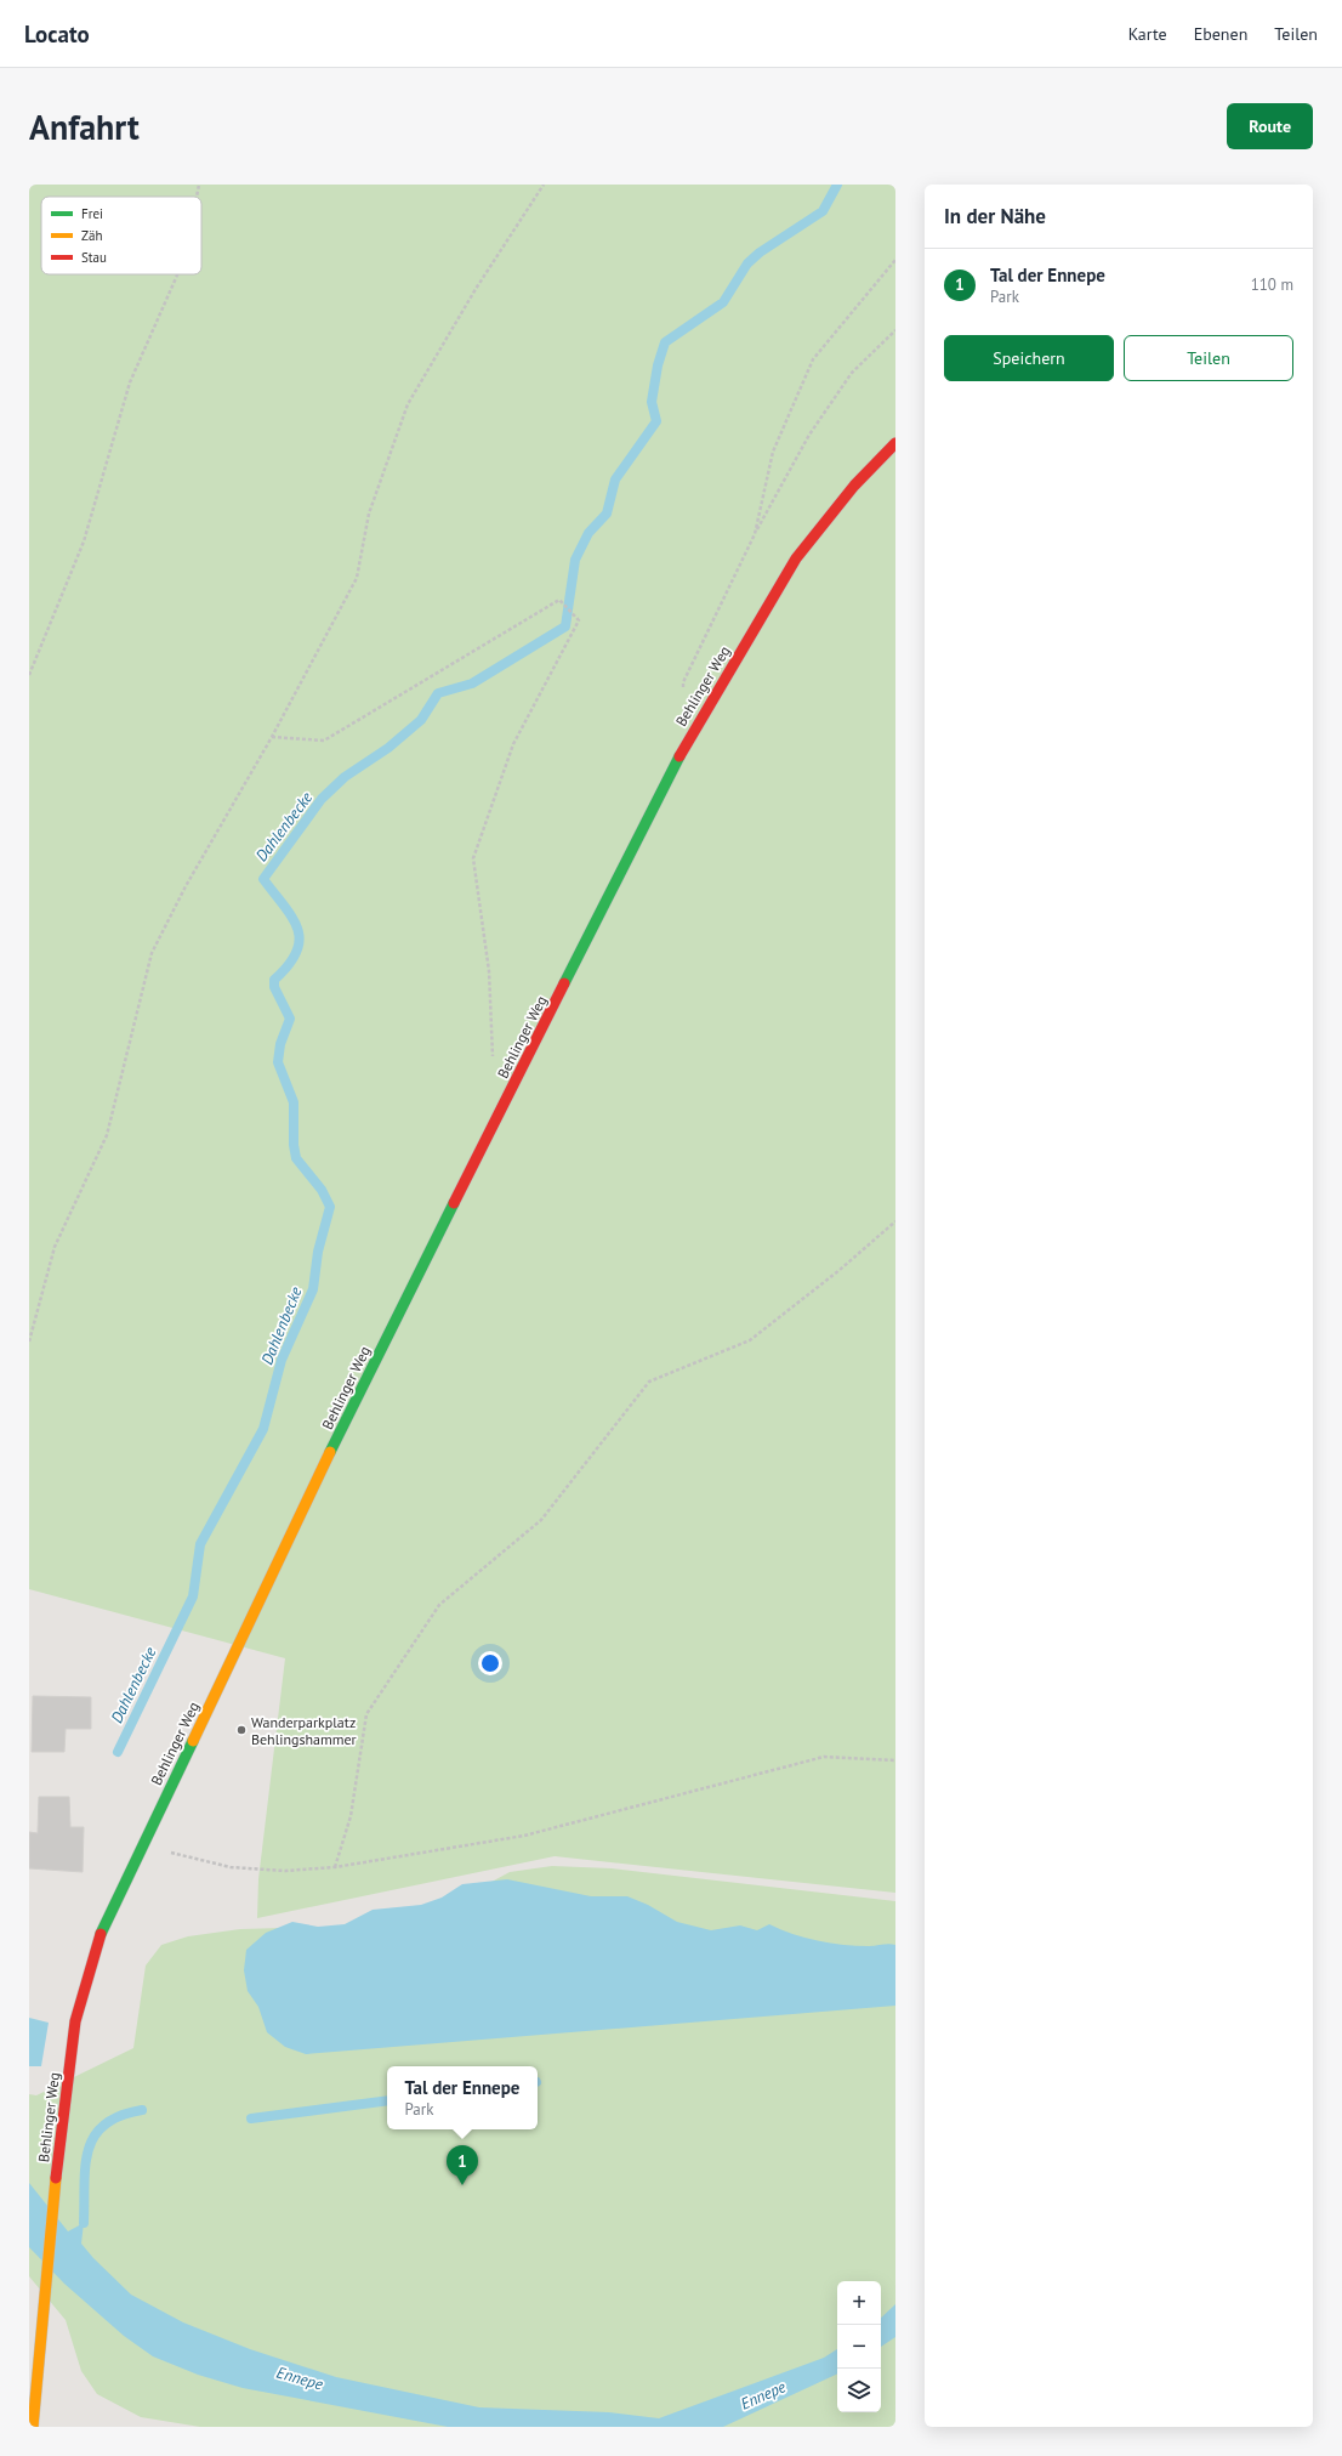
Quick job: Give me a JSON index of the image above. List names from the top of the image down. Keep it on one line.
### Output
{"streets":{"street":["Behlinger Weg"]},"water":["Dahlenbecke","Ennepe"],"places":["Wanderparkplatz Behlingshammer"],"legend":["Frei","Zäh","Stau"],"page":{"header":"Locato","nav":["Karte","Ebenen","Teilen"],"buttons":["Route",["Speichern","Teilen"]],"title":"Anfahrt","heading":"In der Nähe","list":[{"mark":"1","name":"Tal der Ennepe","note":"Park","value":"110 m"}],"popup":["Tal der Ennepe","Park"],"pins":"1","map_buttons":["+","−"]}}
